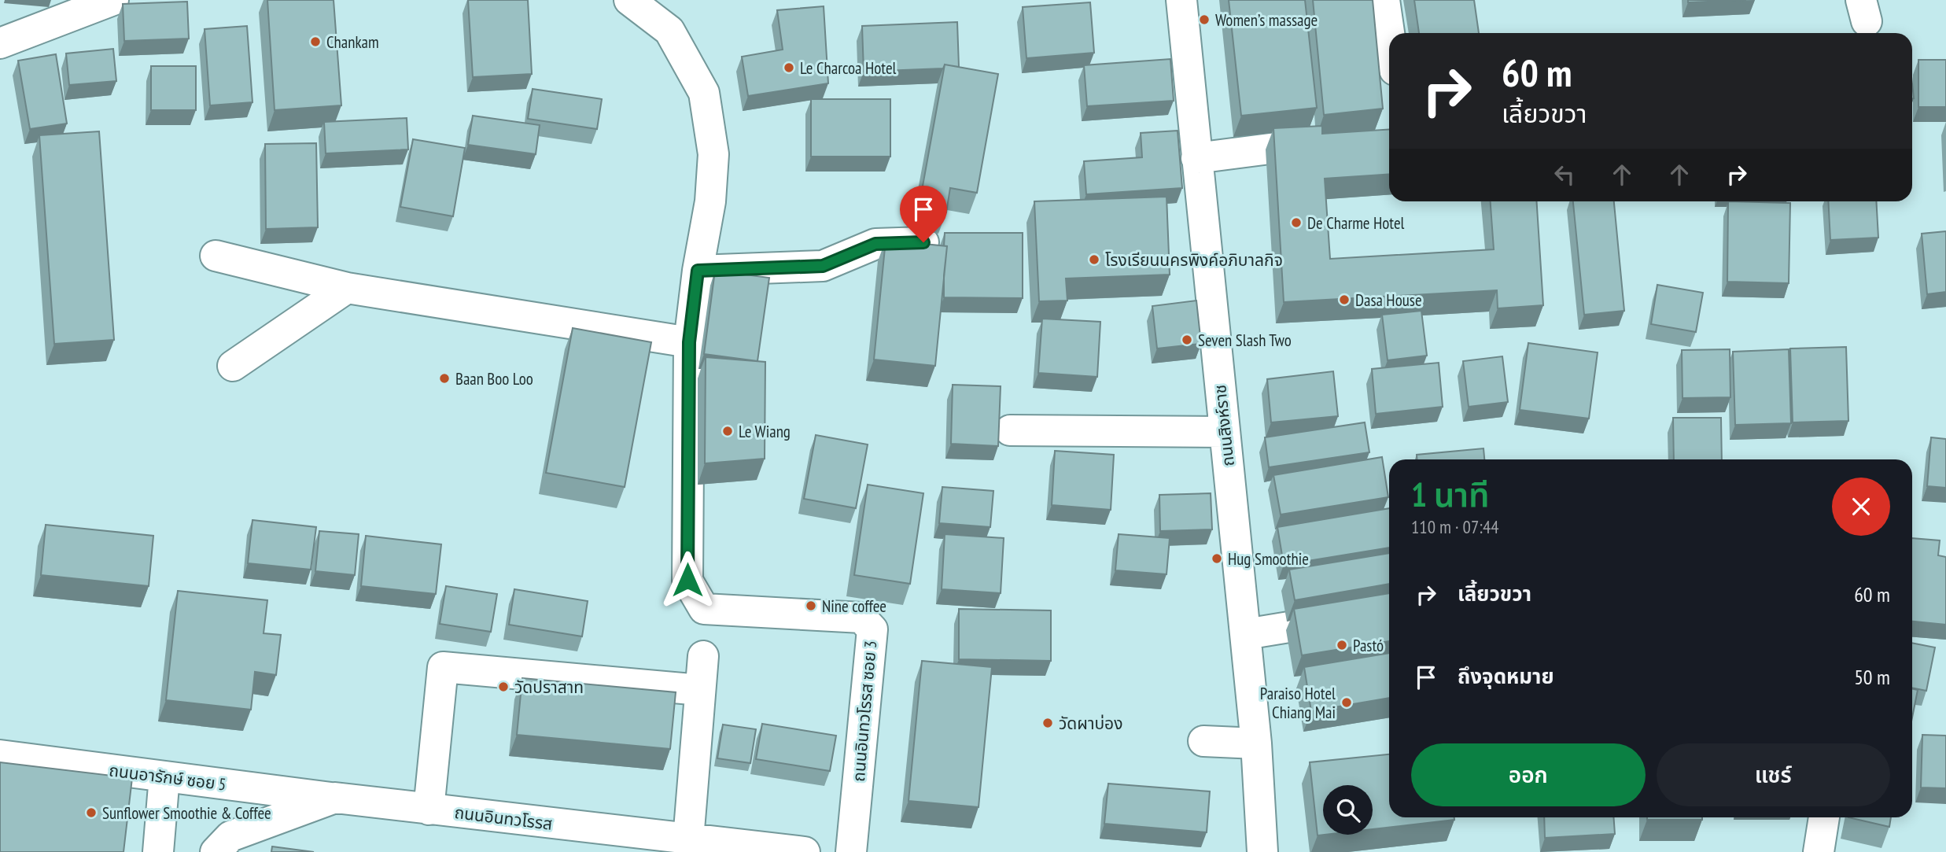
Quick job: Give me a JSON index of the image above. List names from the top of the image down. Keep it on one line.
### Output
{"streets":{"street":["ถนนสิงห์ราช","ถนนอินทวโรรส ซอย 3","ถนนอารักษ์ ซอย 5","ถนนอินทวโรรส"]},"crossings":[["ถนนอารักษ์ ซอย 5","ถนนอินทวโรรส"]],"places":["Women’s massage","Chankam","Le Charcoa Hotel","De Charme Hotel","โรงเรียนนครพิงค์อภิบาลกิจ","Dasa House","Seven Slash Two","Baan Boo Loo","Le Wiang","Hug Smoothie","Nine coffee","Pastó","วัดปราสาท","Paraiso Hotel Chiang Mai","วัดผาบ่อง","Sunflower Smoothie & Coffee"],"page":{"turn":["60 m","เลี้ยวขวา"],"heading":["1 นาที","110 m · 07:44"],"list":[{"name":"เลี้ยวขวา","value":"60 m"},{"name":"ถึงจุดหมาย","value":"50 m"}],"buttons":["ออก","แชร์"]}}
